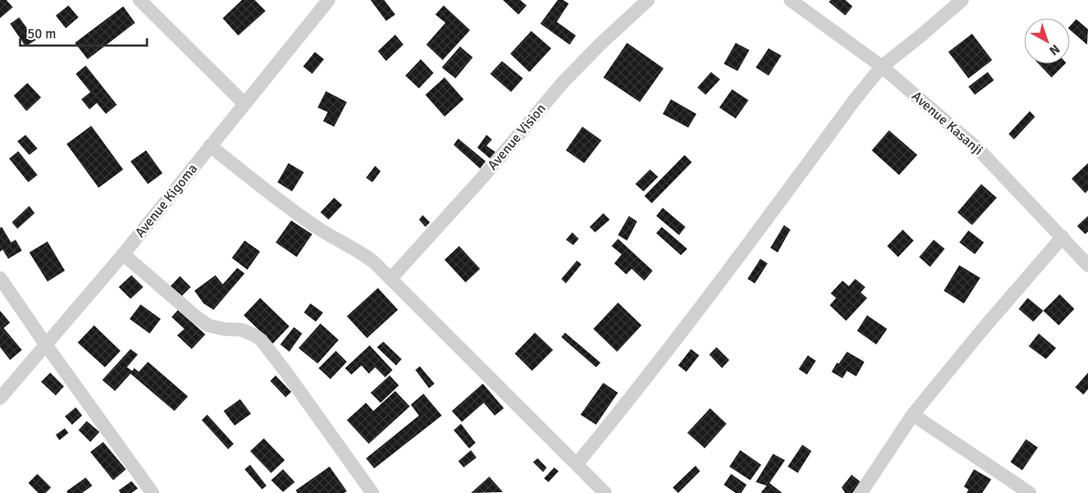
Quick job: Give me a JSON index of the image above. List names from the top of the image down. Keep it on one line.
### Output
{"streets":{"street":["Avenue Kasanji","Avenue Vision","Avenue Kigoma"]},"scale_bar":"50 m","north":"bottom right"}
